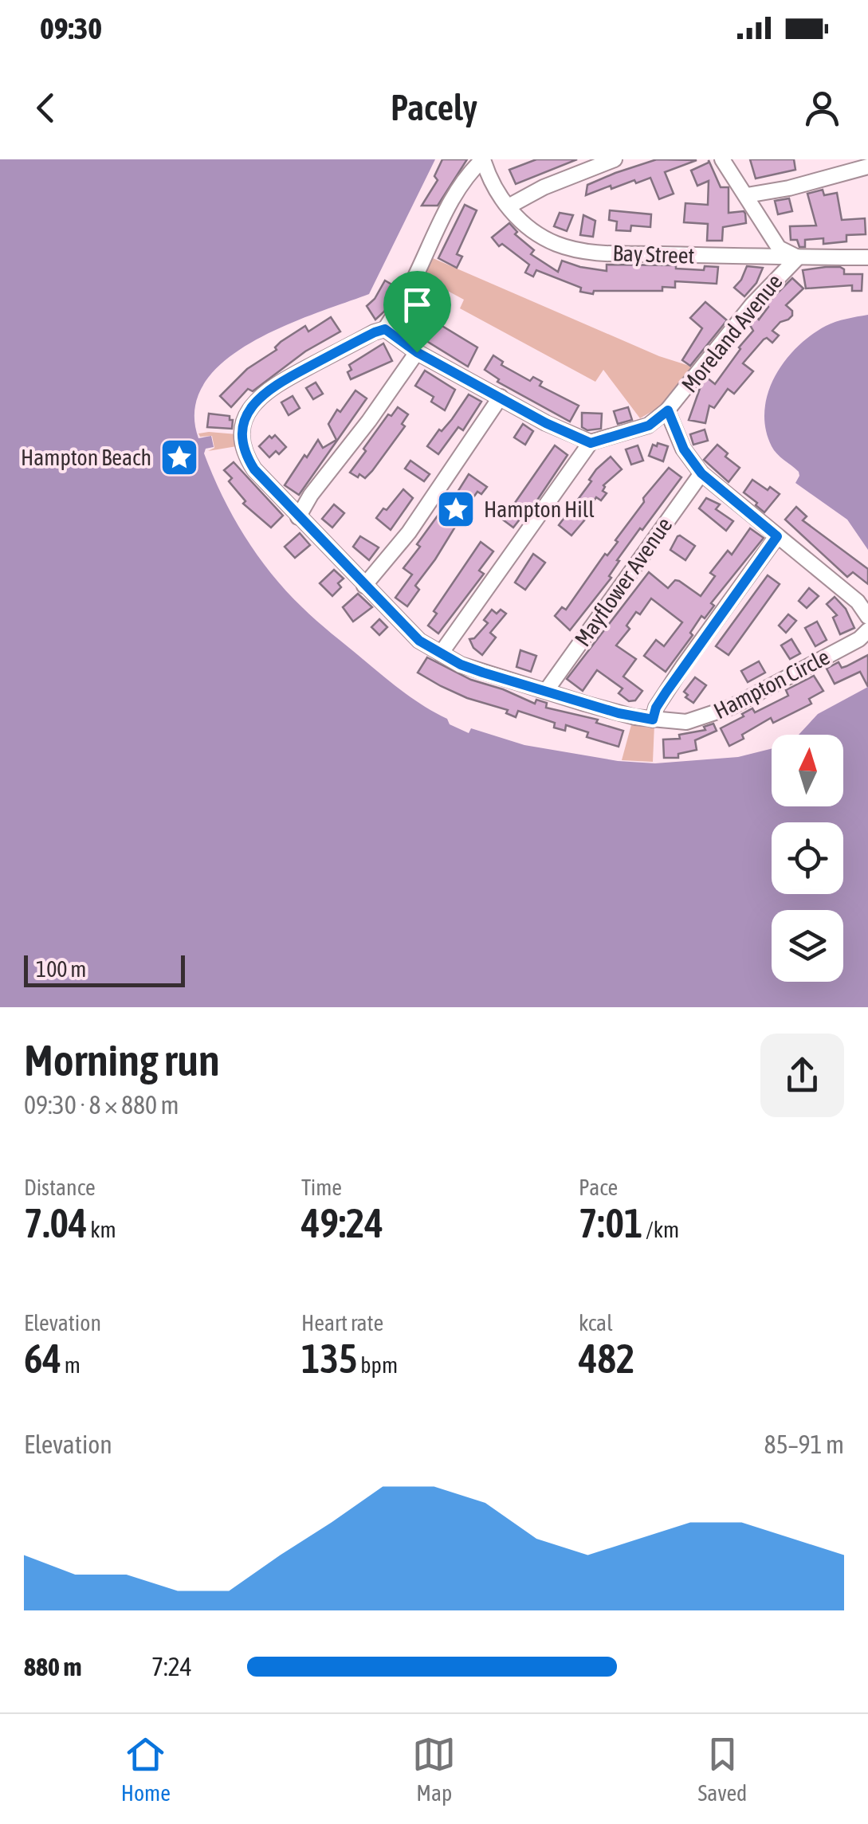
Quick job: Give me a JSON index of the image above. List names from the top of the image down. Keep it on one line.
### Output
{"streets":{"street":["Bay Street","Moreland Avenue","Mayflower Avenue","Hampton Circle"]},"crossings":[["Bay Street","Moreland Avenue"],["Mayflower Avenue","Hampton Circle"]],"places":{"place":["Hampton Beach","Hampton Hill"]},"scale_bar":"100 m","north":"top","page":{"status":"09:30","header":"Pacely","scale":"100 m","heading":["Morning run","09:30 · 8 × 880 m"],"stats":[["Distance","7.04 km"],["Time","49:24"],["Pace","7:01 /km"],["Elevation","64 m"],["Heart rate","135 bpm"],["kcal","482"]],"chart":["Elevation","85–91 m"],"list":[{"name":"880 m","note":"7:24"}],"tabs":["Home","Map","Saved"]}}
